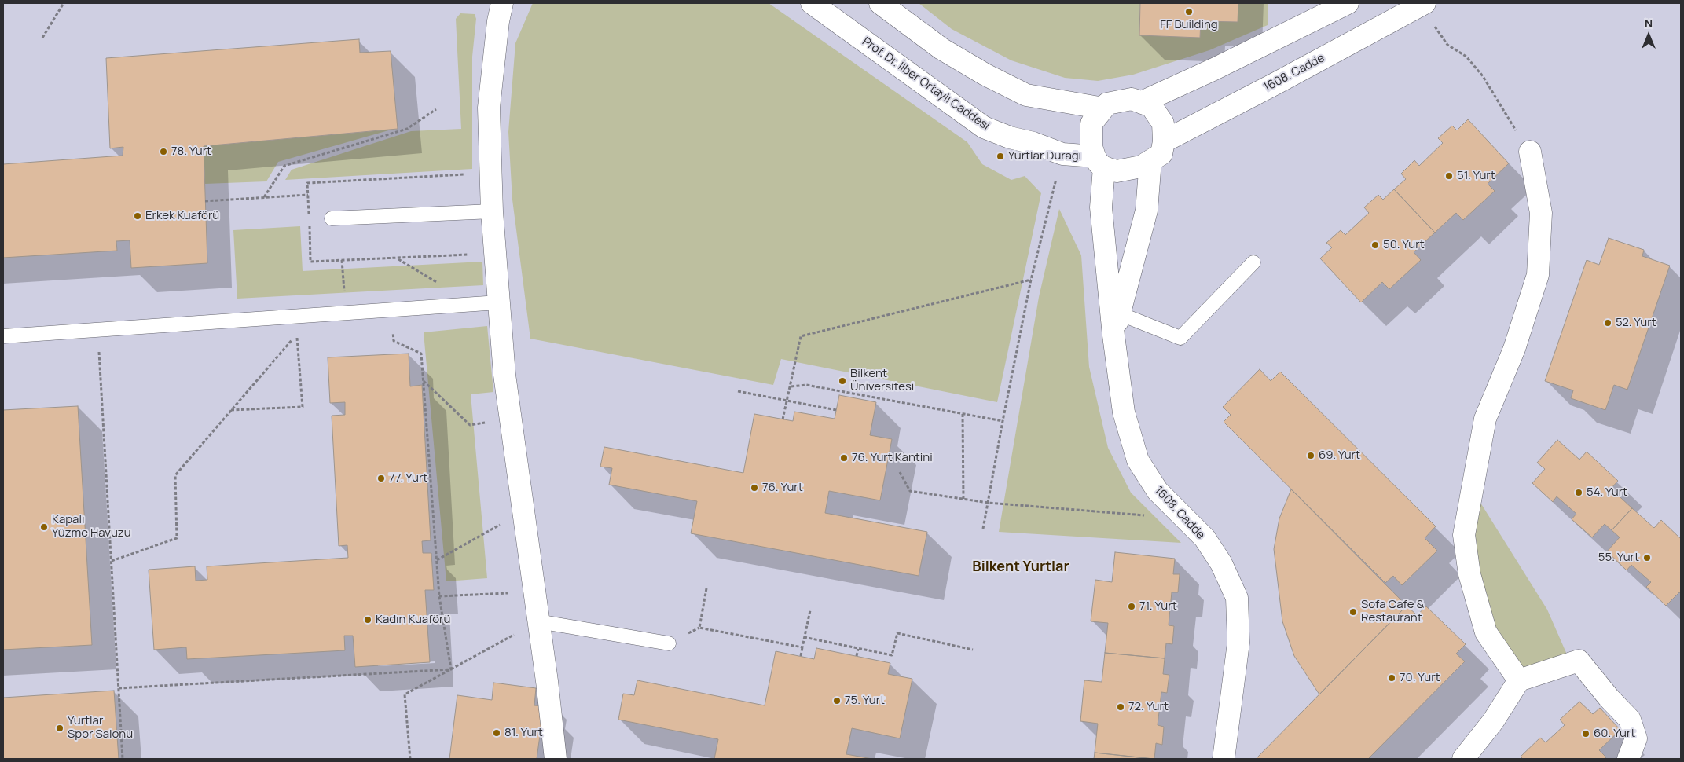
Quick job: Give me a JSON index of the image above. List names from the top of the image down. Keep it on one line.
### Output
{"streets":{"street":["1608. Cadde","Prof. Dr. İlber Ortaylı Caddesi"]},"crossings":[["1608. Cadde","Prof. Dr. İlber Ortaylı Caddesi"]],"districts":["Bilkent Yurtlar"],"places":["FF Building","78. Yurt","Yurtlar Durağı","51. Yurt","Erkek Kuaförü","50. Yurt","52. Yurt","Bilkent Üniversitesi","69. Yurt","76. Yurt Kantini","77. Yurt","76. Yurt","54. Yurt","Kapalı Yüzme Havuzu","55. Yurt","71. Yurt","Sofa Cafe & Restaurant","Kadın Kuaförü","70. Yurt","75. Yurt","72. Yurt","Yurtlar Spor Salonu","81. Yurt","60. Yurt"],"north":"top"}
